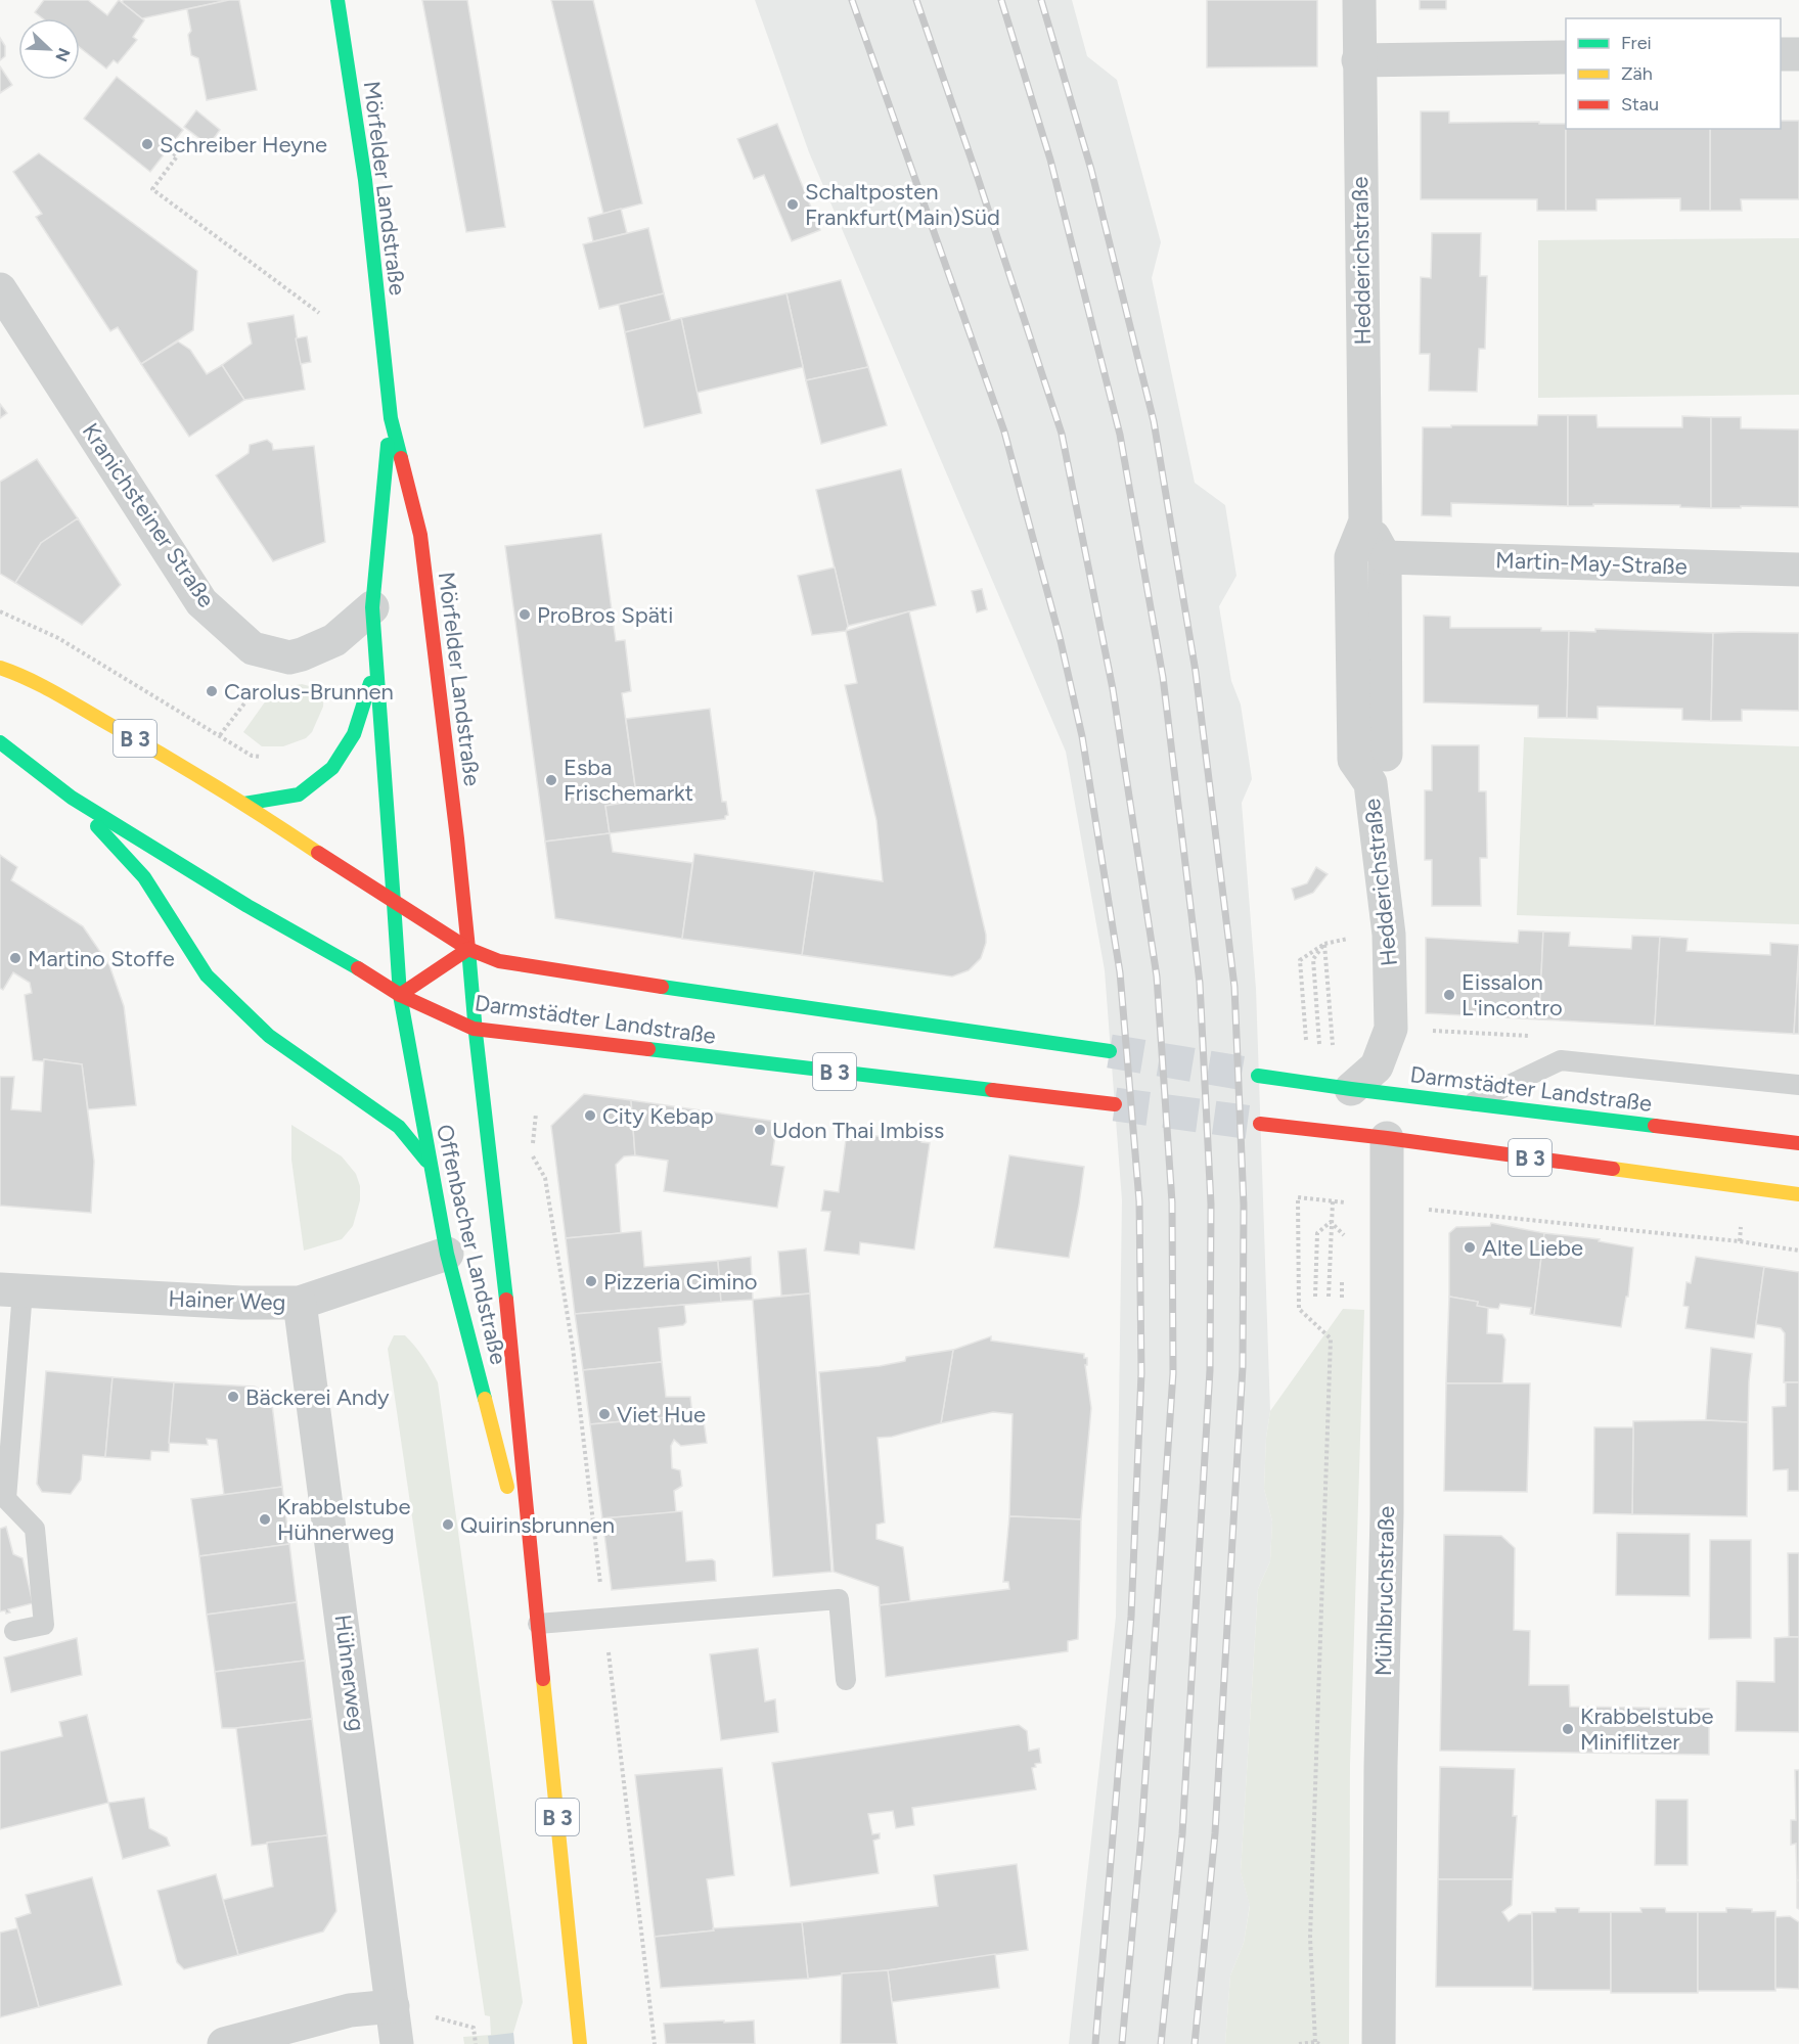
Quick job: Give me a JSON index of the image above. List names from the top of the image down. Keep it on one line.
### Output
{"streets":{"main road":["Mörfelder Landstraße","B 3","Darmstädter Landstraße","Offenbacher Landstraße"],"street":["Hedderichstraße","Kranichsteiner Straße","Martin-May-Straße","Hainer Weg","Mühlbruchstraße","Hühnerweg"]},"crossings":[["Mörfelder Landstraße","Kranichsteiner Straße"],["Mörfelder Landstraße","Darmstädter Landstraße"],["Mörfelder Landstraße","Offenbacher Landstraße"],["Hedderichstraße","Martin-May-Straße"],["Hedderichstraße","Darmstädter Landstraße"],["B 3","Mühlbruchstraße"],["Darmstädter Landstraße","Offenbacher Landstraße"],["Offenbacher Landstraße","Hainer Weg"],["Hainer Weg","Hühnerweg"]],"places":["Schreiber Heyne","Schaltposten Frankfurt(Main)Süd","ProBros Späti","Carolus-Brunnen","Esba Frischemarkt","Martino Stoffe","Eissalon L'incontro","City Kebap","Udon Thai Imbiss","Alte Liebe","Pizzeria Cimino","Bäckerei Andy","Viet Hue","Krabbelstube Hühnerweg","Quirinsbrunnen","Krabbelstube Miniflitzer"],"legend":["Frei","Zäh","Stau"],"north":"bottom right"}
